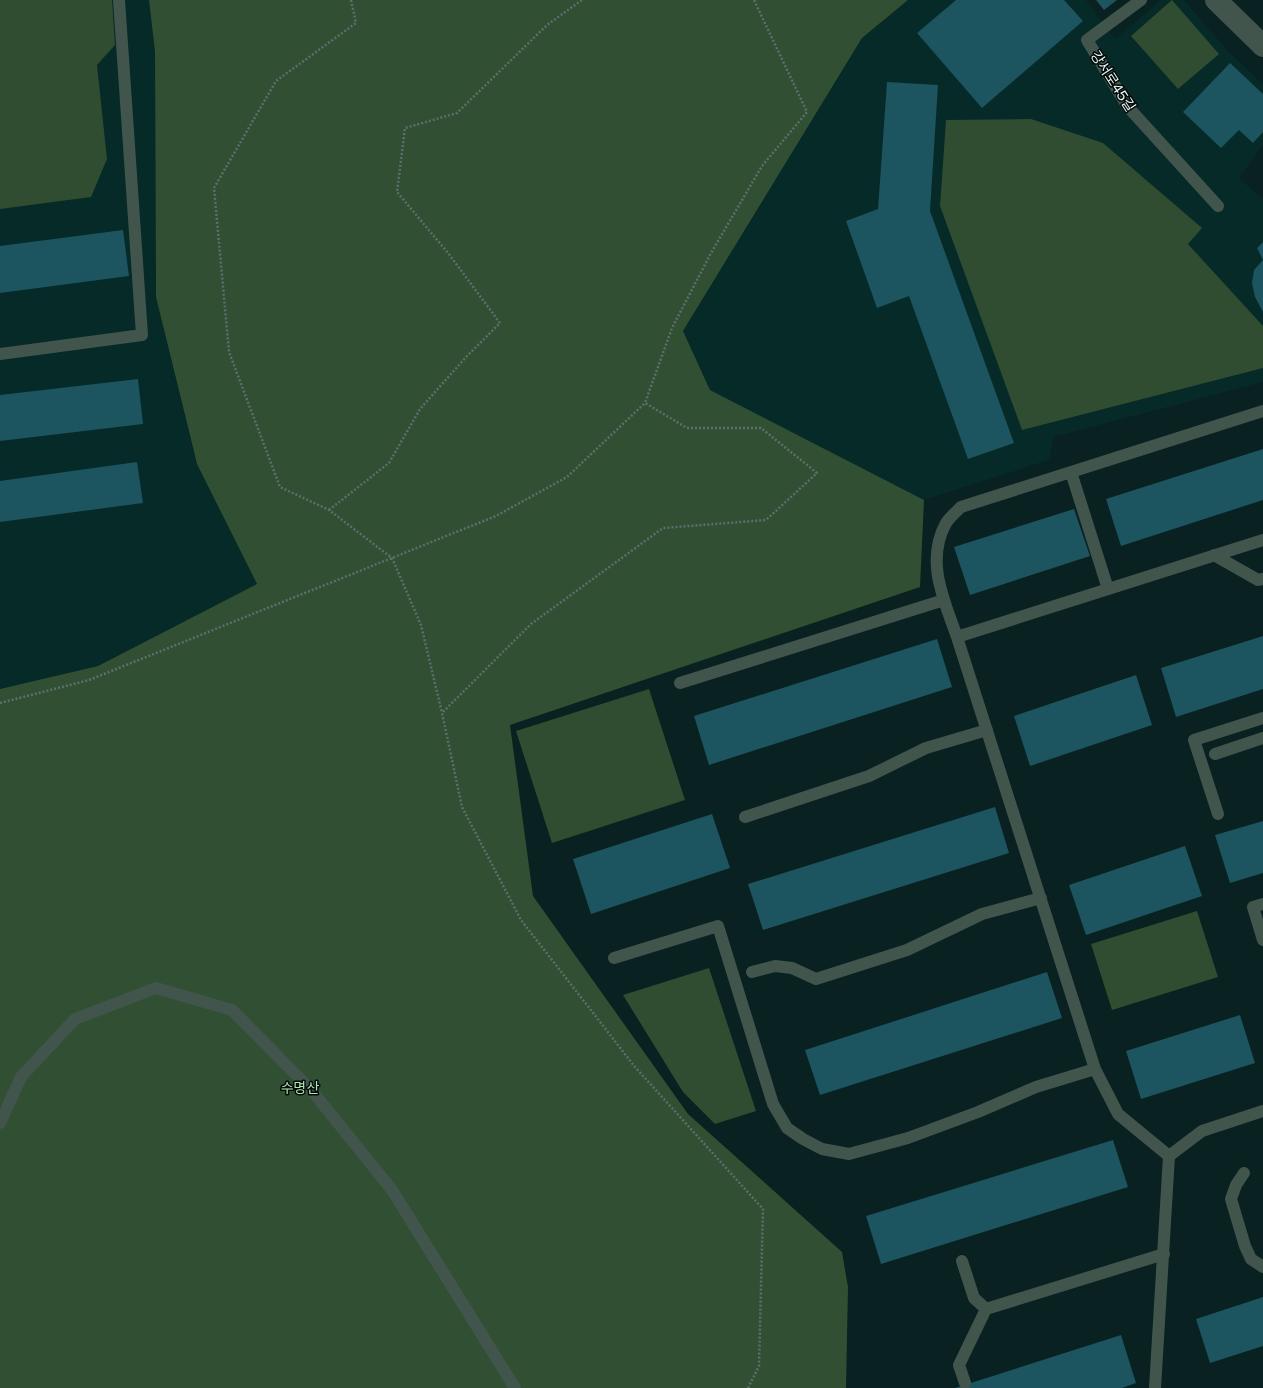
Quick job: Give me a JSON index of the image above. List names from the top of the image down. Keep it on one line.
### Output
{"streets":{"lane":["강서로45길"]},"parks":["수명산"]}
